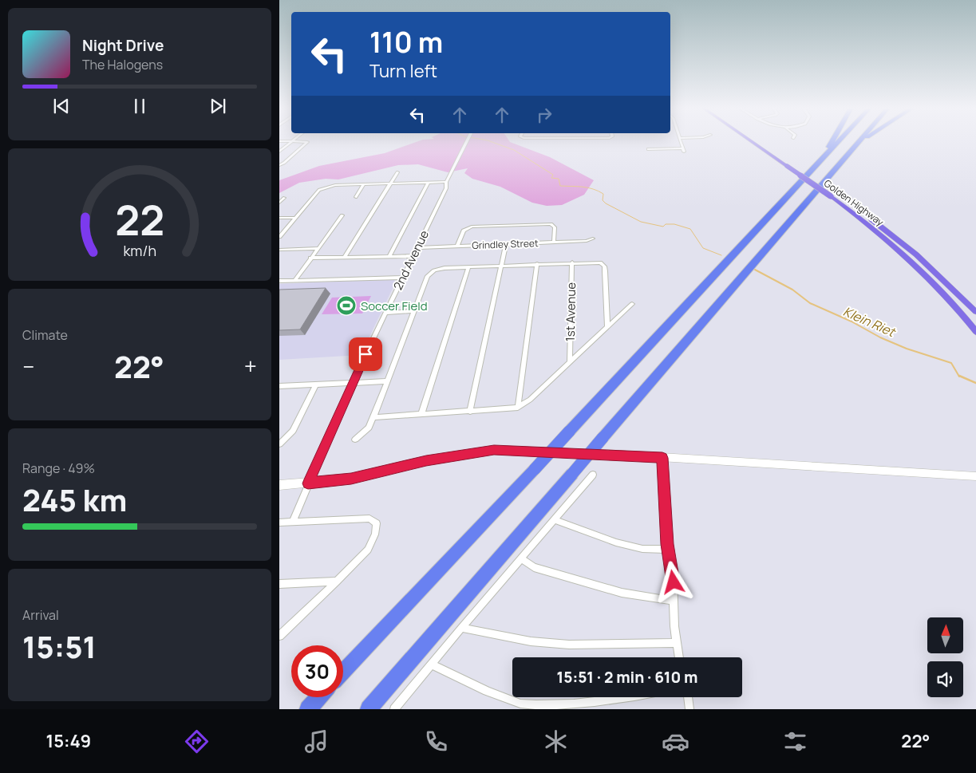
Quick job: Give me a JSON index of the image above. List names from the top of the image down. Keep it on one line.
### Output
{"streets":{"main road":["Golden Highway"],"street":["Grindley Street","2nd Avenue","1st Avenue"]},"crossings":[["Grindley Street","2nd Avenue"]],"water":["Klein Riet"],"places":{"sports":["Soccer Field"]},"north":"top","page":{"turn":["110 m","Turn left"],"song":["Night Drive","The Halogens"],"tile":["Climate",["Range · 49%","245 km"],["Arrival","15:51"]],"heat":["−","22°","+"],"limit":"30","trip":"15:51 · 2 min · 610 m","tabs":["15:49","22°"],"gauge":["22","km/h"]}}
